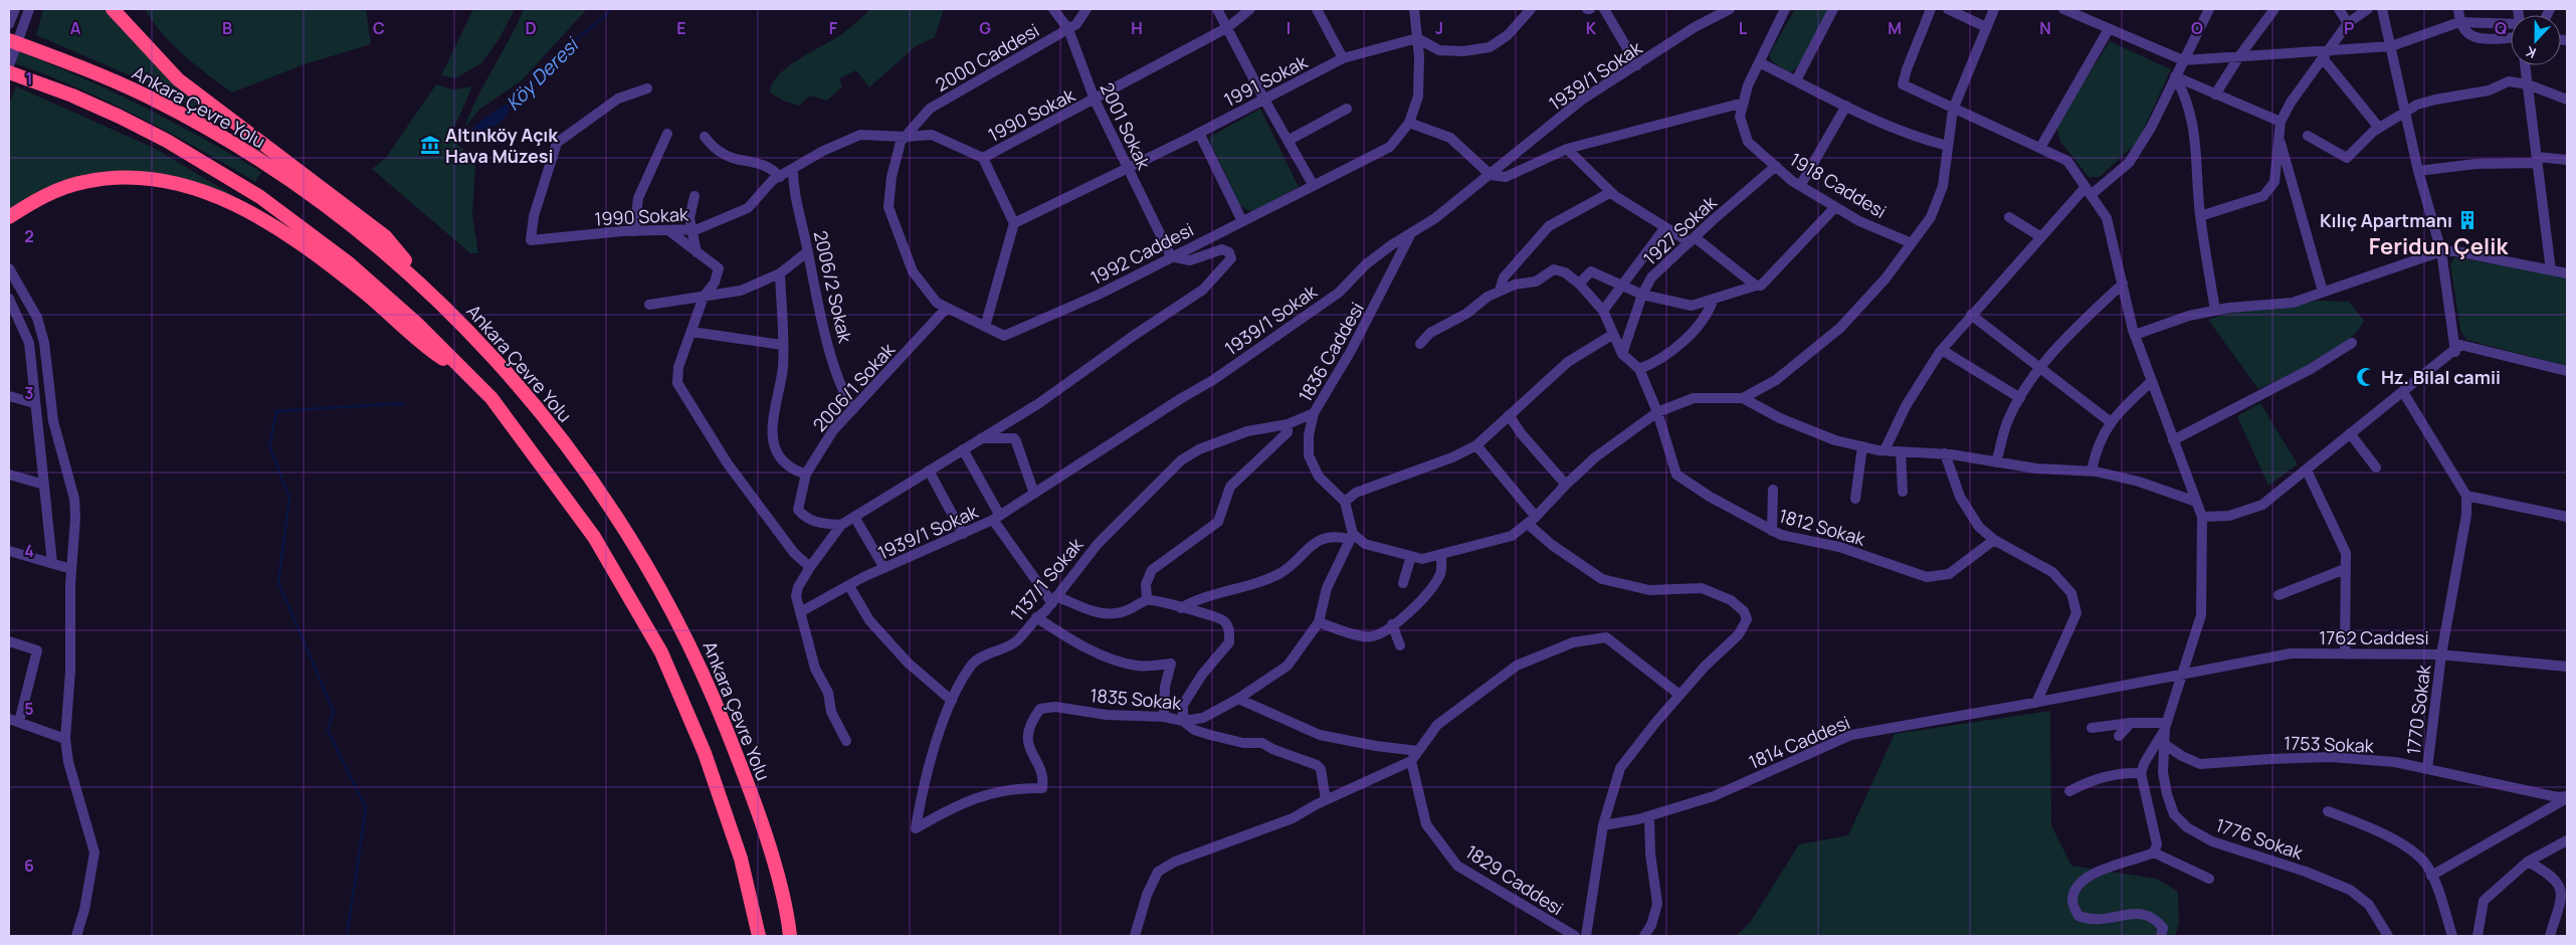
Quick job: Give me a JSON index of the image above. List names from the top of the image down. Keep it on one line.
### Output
{"streets":{"highway":["Ankara Çevre Yolu"],"street":["2000 Caddesi","1939/1 Sokak","1991 Sokak","1990 Sokak","2001 Sokak","1918 Caddesi","1927 Sokak","1992 Caddesi","2006/2 Sokak","1836 Caddesi","2006/1 Sokak","1812 Sokak","1137/1 Sokak","1762 Caddesi","1835 Sokak","1770 Sokak","1814 Caddesi","1753 Sokak","1776 Sokak","1829 Caddesi"]},"crossings":[["2000 Caddesi","1990 Sokak"],["2000 Caddesi","2001 Sokak"],["2000 Caddesi","1992 Caddesi"],["1939/1 Sokak","1836 Caddesi"],["1991 Sokak","2001 Sokak"],["1991 Sokak","1992 Caddesi"],["1990 Sokak","2001 Sokak"],["1990 Sokak","1992 Caddesi"],["1990 Sokak","2006/2 Sokak"],["2001 Sokak","1992 Caddesi"],["1918 Caddesi","1927 Sokak"],["1992 Caddesi","2006/1 Sokak"],["2006/2 Sokak","2006/1 Sokak"],["1836 Caddesi","1137/1 Sokak"],["1137/1 Sokak","1835 Sokak"],["1762 Caddesi","1770 Sokak"],["1762 Caddesi","1814 Caddesi"],["1770 Sokak","1753 Sokak"],["1753 Sokak","1776 Sokak"]],"districts":["Feridun Çelik"],"water":["Köy Deresi"],"places":{"museum":["Altınköy Açık Hava Müzesi"],"building":["Kılıç Apartmanı"],"mosque":["Hz. Bilal camii"]},"north":"bottom","grid":{"columns":["A","B","C","D","E","F","G","H","I","J","K","L","M","N","O","P","Q"],"rows":["1","2","3","4","5","6"]}}
